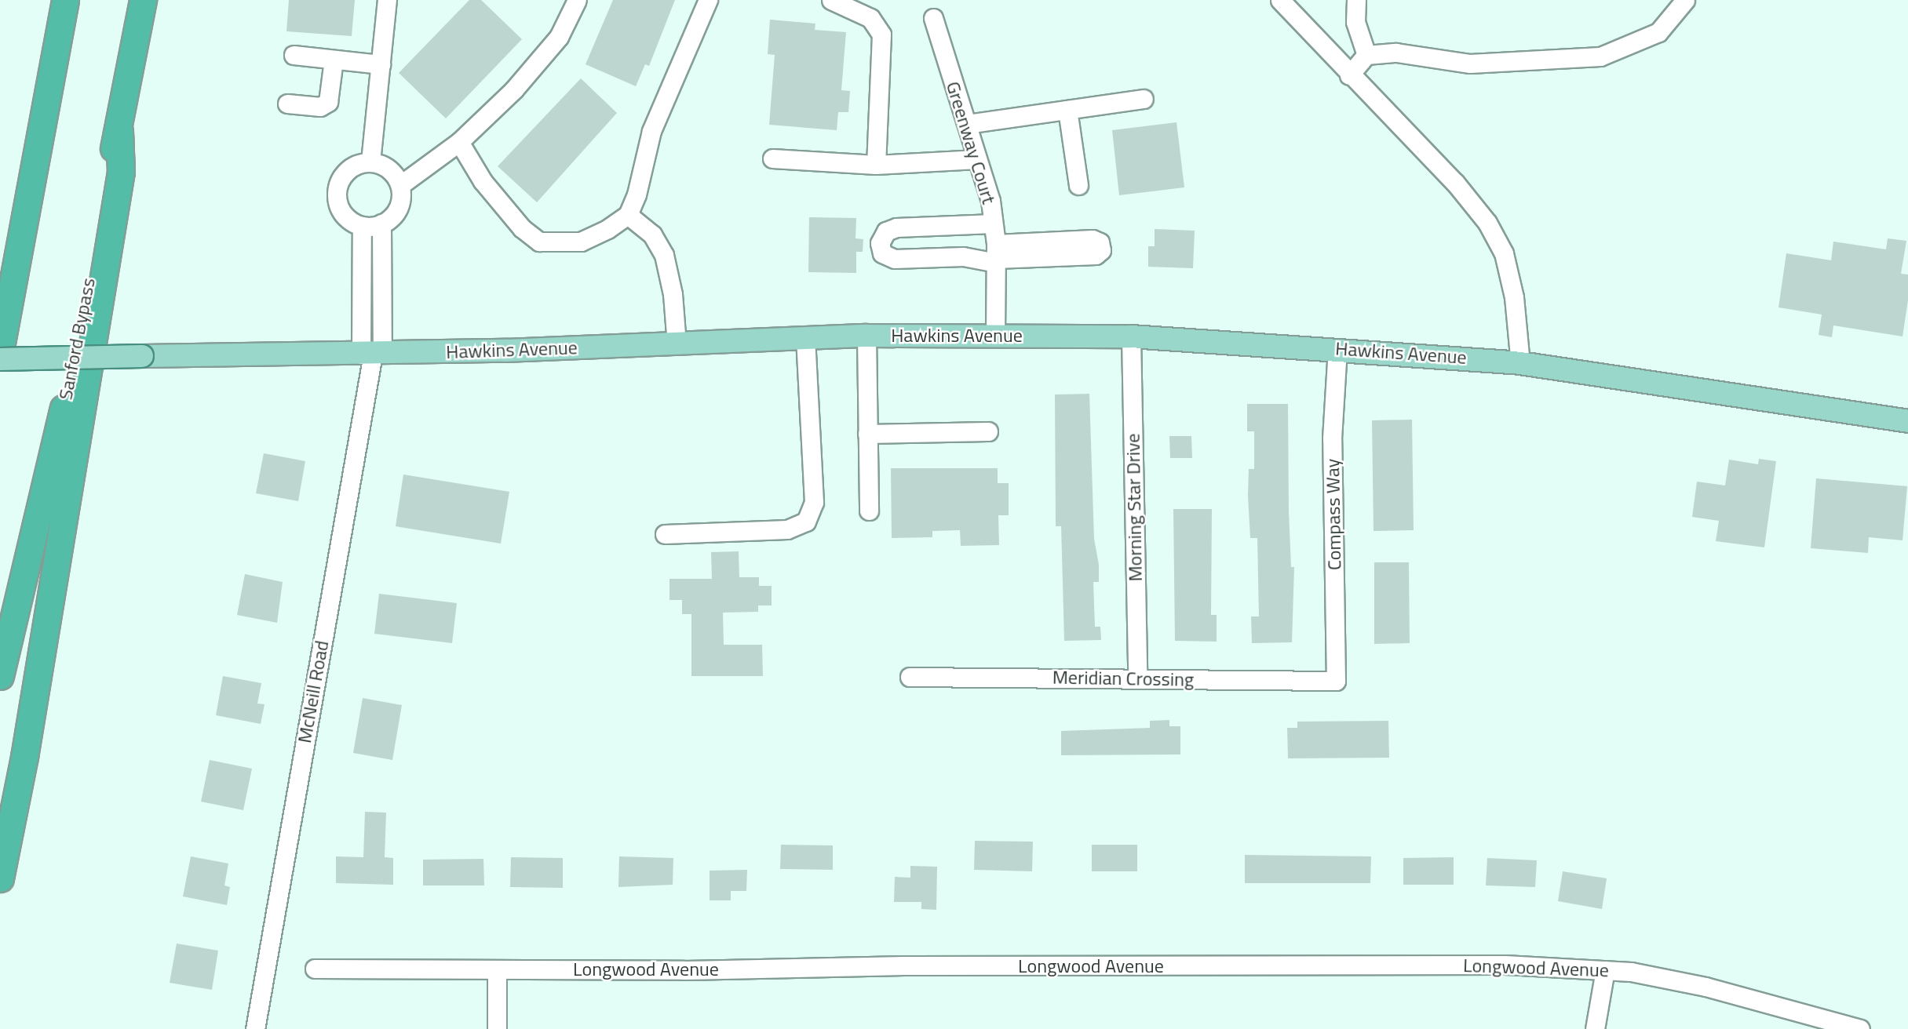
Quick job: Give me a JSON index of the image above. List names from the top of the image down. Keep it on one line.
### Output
{"streets":{"highway":["Sanford Bypass"],"main road":["Hawkins Avenue"],"street":["Greenway Court","Morning Star Drive","Compass Way","Meridian Crossing","McNeill Road","Longwood Avenue"]},"crossings":[["Greenway Court","Hawkins Avenue"],["Hawkins Avenue","Morning Star Drive"],["Hawkins Avenue","Compass Way"],["Hawkins Avenue","McNeill Road"],["Morning Star Drive","Meridian Crossing"],["Compass Way","Meridian Crossing"]]}
